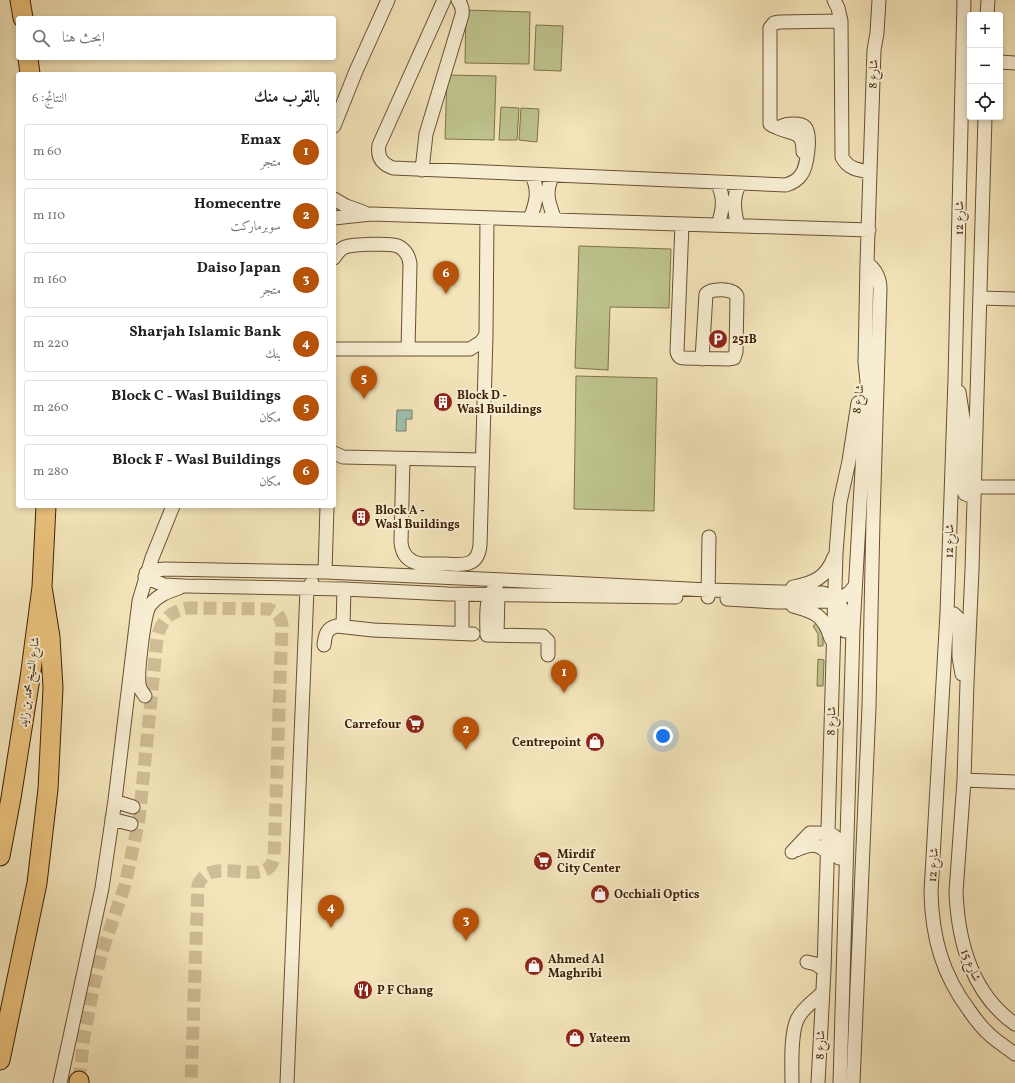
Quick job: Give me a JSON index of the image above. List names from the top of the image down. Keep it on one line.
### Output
{"streets":{"highway":["شارع الشيخ محمد بن زايد"],"street":["شارع 8","شارع 12","شارع 15"]},"crossings":[["شارع 12","شارع 15"]],"places":{"parking":["251B"],"building":["Block D - Wasl Buildings","Block A - Wasl Buildings"],"supermarket":["Carrefour","Mirdif City Center"],"shop":["Centrepoint","Occhiali Optics","Ahmed Al Maghribi","Yateem"],"restaurant":["P F Chang"]},"page":{"map_buttons":["+","−"],"search":"ابحث هنا","heading":["بالقرب منك","النتائج: 6"],"list":[{"mark":"1","name":"Emax","note":"متجر","value":"60 m"},{"mark":"2","name":"Homecentre","note":"سوبرماركت","value":"110 m"},{"mark":"3","name":"Daiso Japan","note":"متجر","value":"160 m"},{"mark":"4","name":"Sharjah Islamic Bank","note":"بنك","value":"220 m"},{"mark":"5","name":"Block C - Wasl Buildings","note":"مكان","value":"260 m"},{"mark":"6","name":"Block F - Wasl Buildings","note":"مكان","value":"280 m"}],"pins":["6","5","1","2","4","3"]}}
